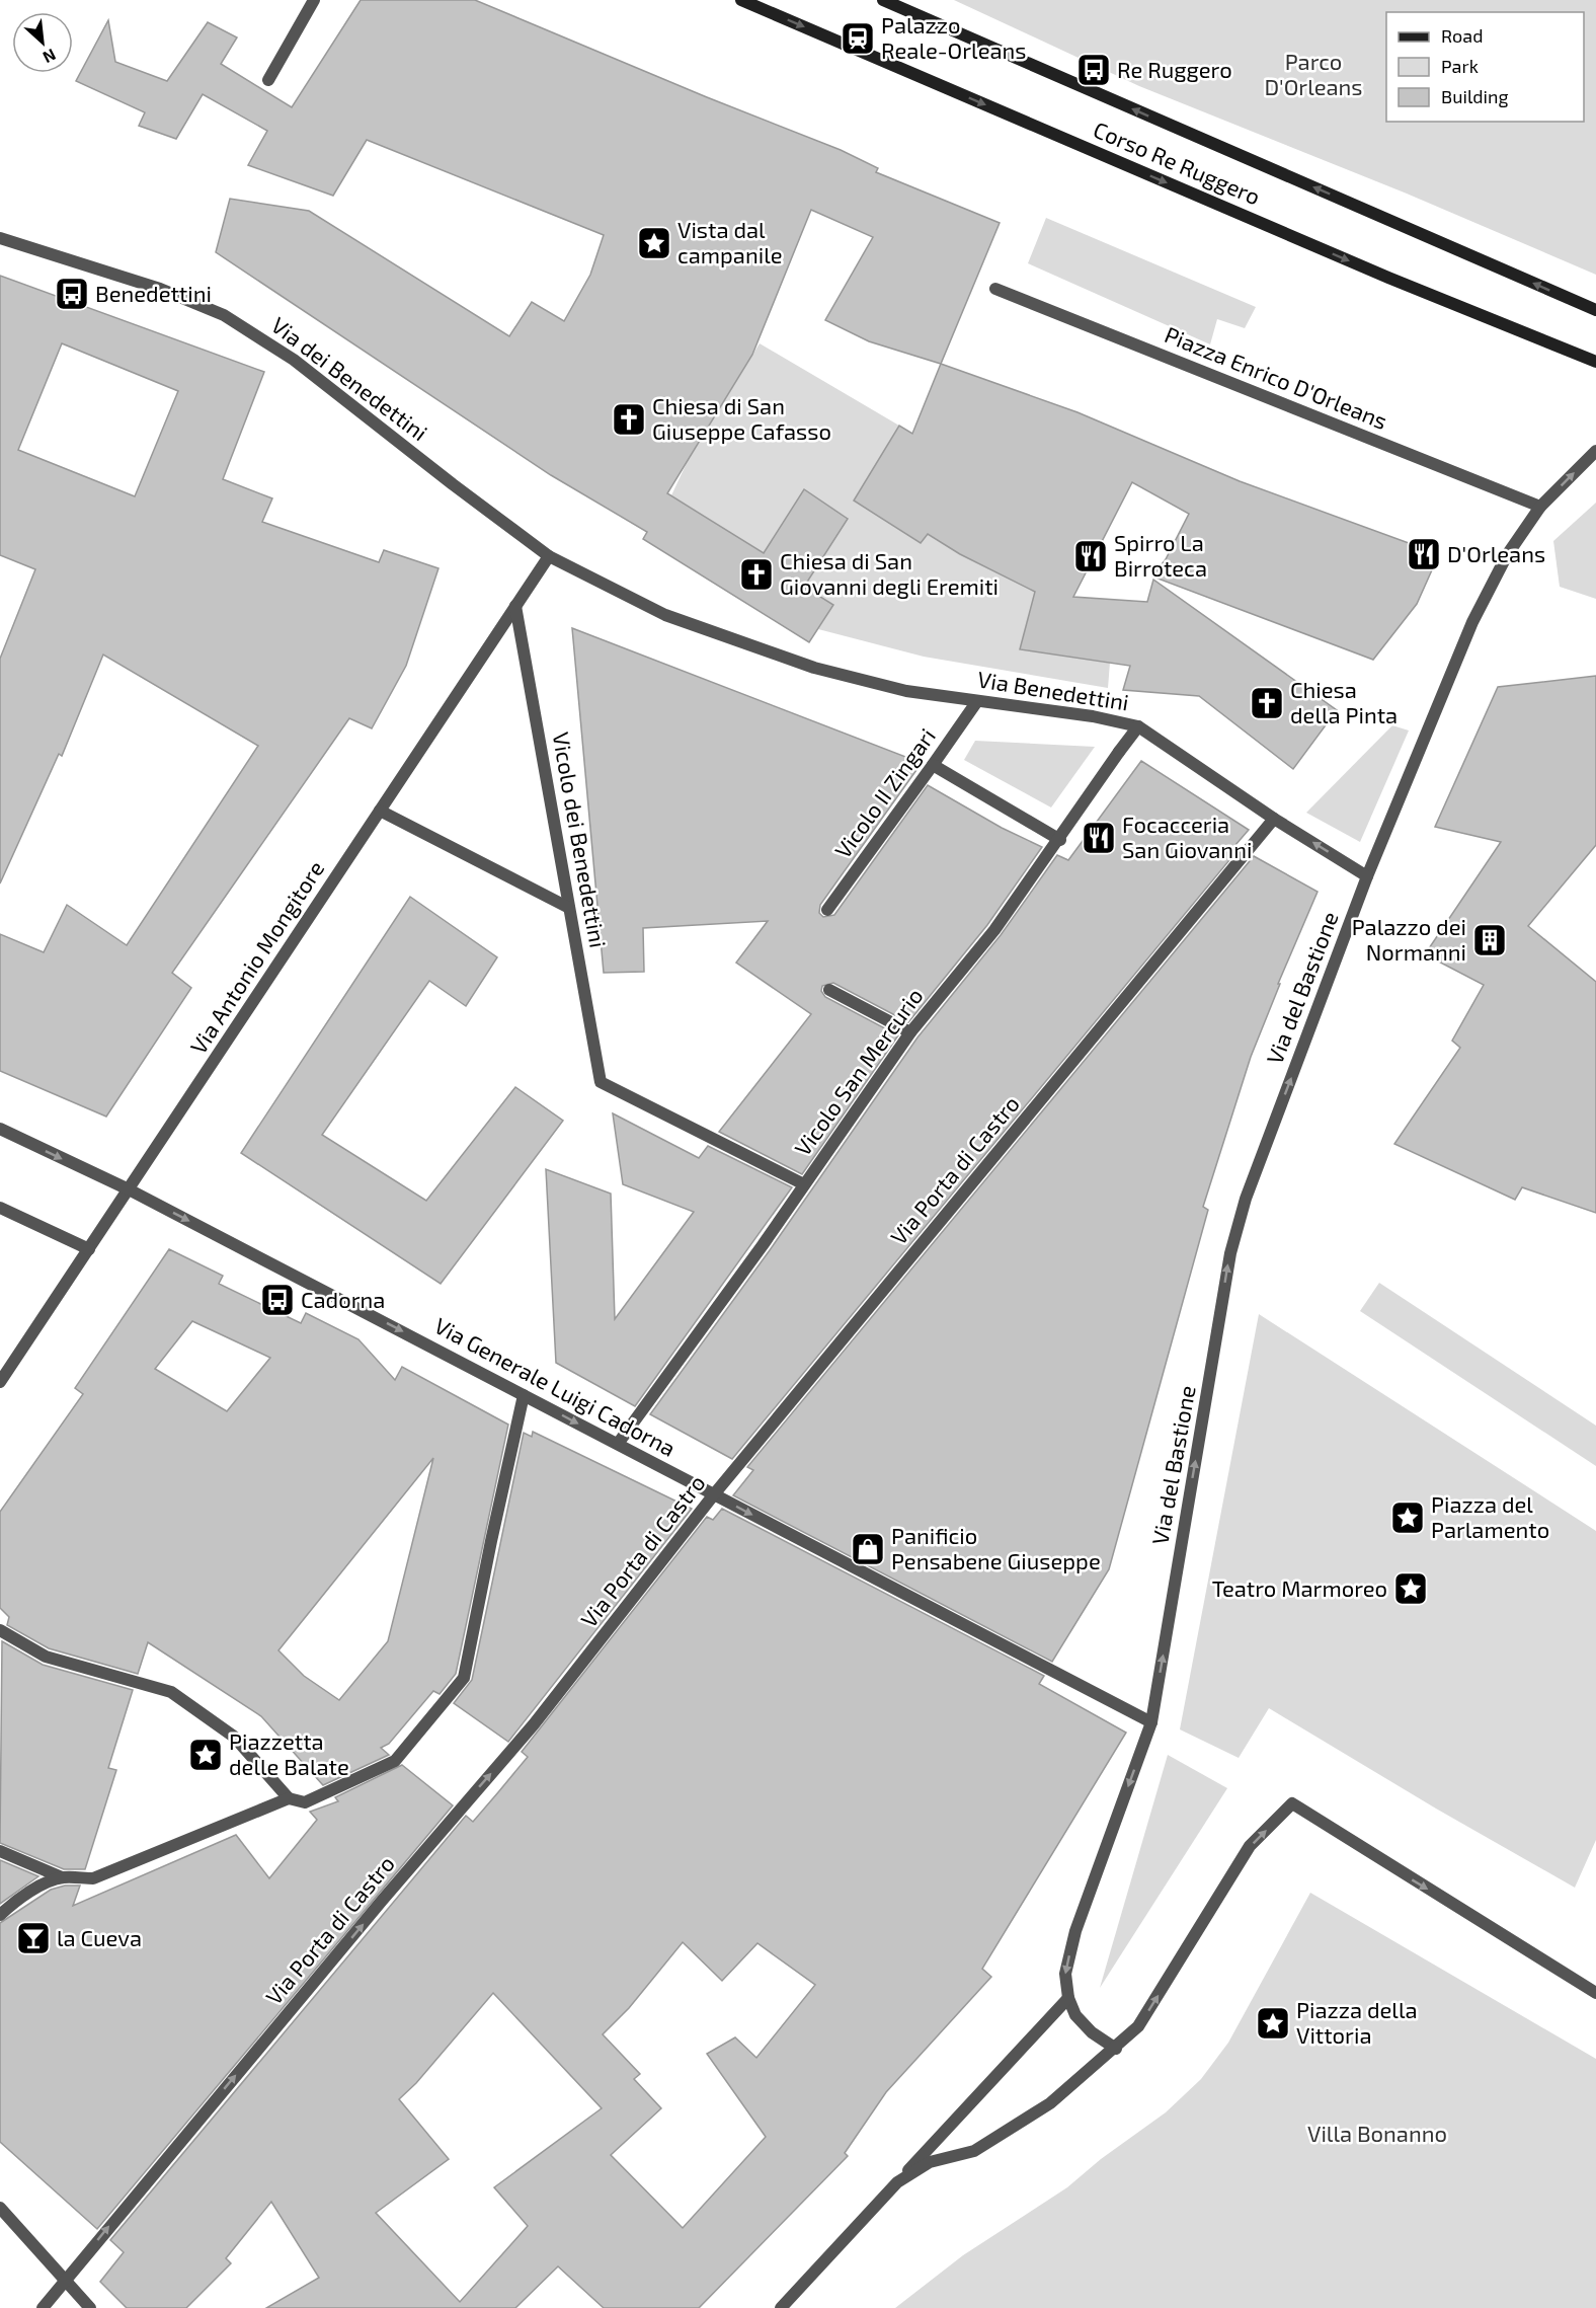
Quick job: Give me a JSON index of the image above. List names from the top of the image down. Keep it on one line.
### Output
{"streets":{"main road":["Corso Re Ruggero"],"street":["Piazza Enrico D'Orleans","Via dei Benedettini","Via Benedettini","Vicolo II Zingari","Vicolo dei Benedettini","Via Antonio Mongitore","Via del Bastione","Vicolo San Mercurio","Via Porta di Castro","Via Generale Luigi Cadorna"]},"crossings":[["Via dei Benedettini","Via Benedettini"],["Via dei Benedettini","Via Antonio Mongitore"],["Via Benedettini","Vicolo II Zingari"],["Via Benedettini","Via Antonio Mongitore"],["Via Benedettini","Via del Bastione"],["Via Benedettini","Vicolo San Mercurio"],["Via Benedettini","Via Porta di Castro"],["Vicolo dei Benedettini","Via Antonio Mongitore"],["Vicolo dei Benedettini","Vicolo San Mercurio"],["Via Antonio Mongitore","Via Generale Luigi Cadorna"],["Via del Bastione","Via Generale Luigi Cadorna"],["Vicolo San Mercurio","Via Generale Luigi Cadorna"],["Via Porta di Castro","Via Generale Luigi Cadorna"]],"one_way":["Via Porta di Castro","Via Generale Luigi Cadorna"],"parks":["Parco D'Orleans","Villa Bonanno"],"places":{"station":["Palazzo Reale-Orleans"],"bus stop":["Re Ruggero","Benedettini","Cadorna"],"place":["Vista dal campanile","Piazza del Parlamento","Teatro Marmoreo","Piazzetta delle Balate","Piazza della Vittoria"],"church":["Chiesa di San Giuseppe Cafasso","Chiesa di San Giovanni degli Eremiti","Chiesa della Pinta"],"restaurant":["D'Orleans","Spirro La Birroteca","Focacceria San Giovanni"],"building":["Palazzo dei Normanni"],"shop":["Panificio Pensabene Giuseppe"],"bar":["la Cueva"]},"legend":["Road","Park","Building"],"north":"bottom right"}
